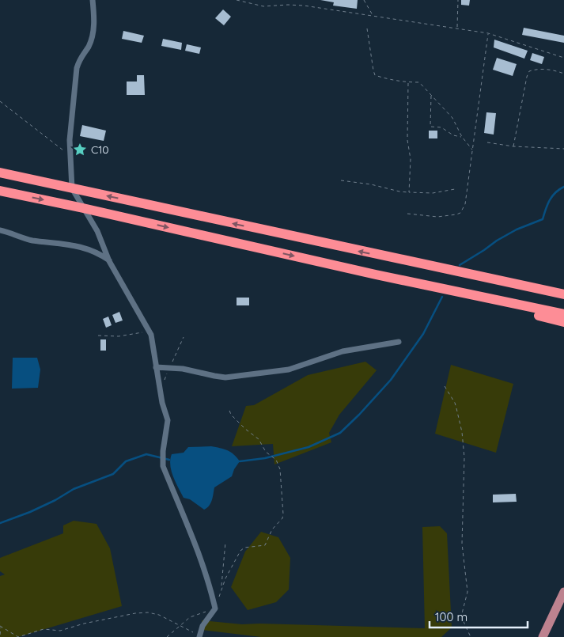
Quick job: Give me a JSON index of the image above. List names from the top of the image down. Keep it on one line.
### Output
{"places":{"place":["C10"]},"scale_bar":"100 m"}
